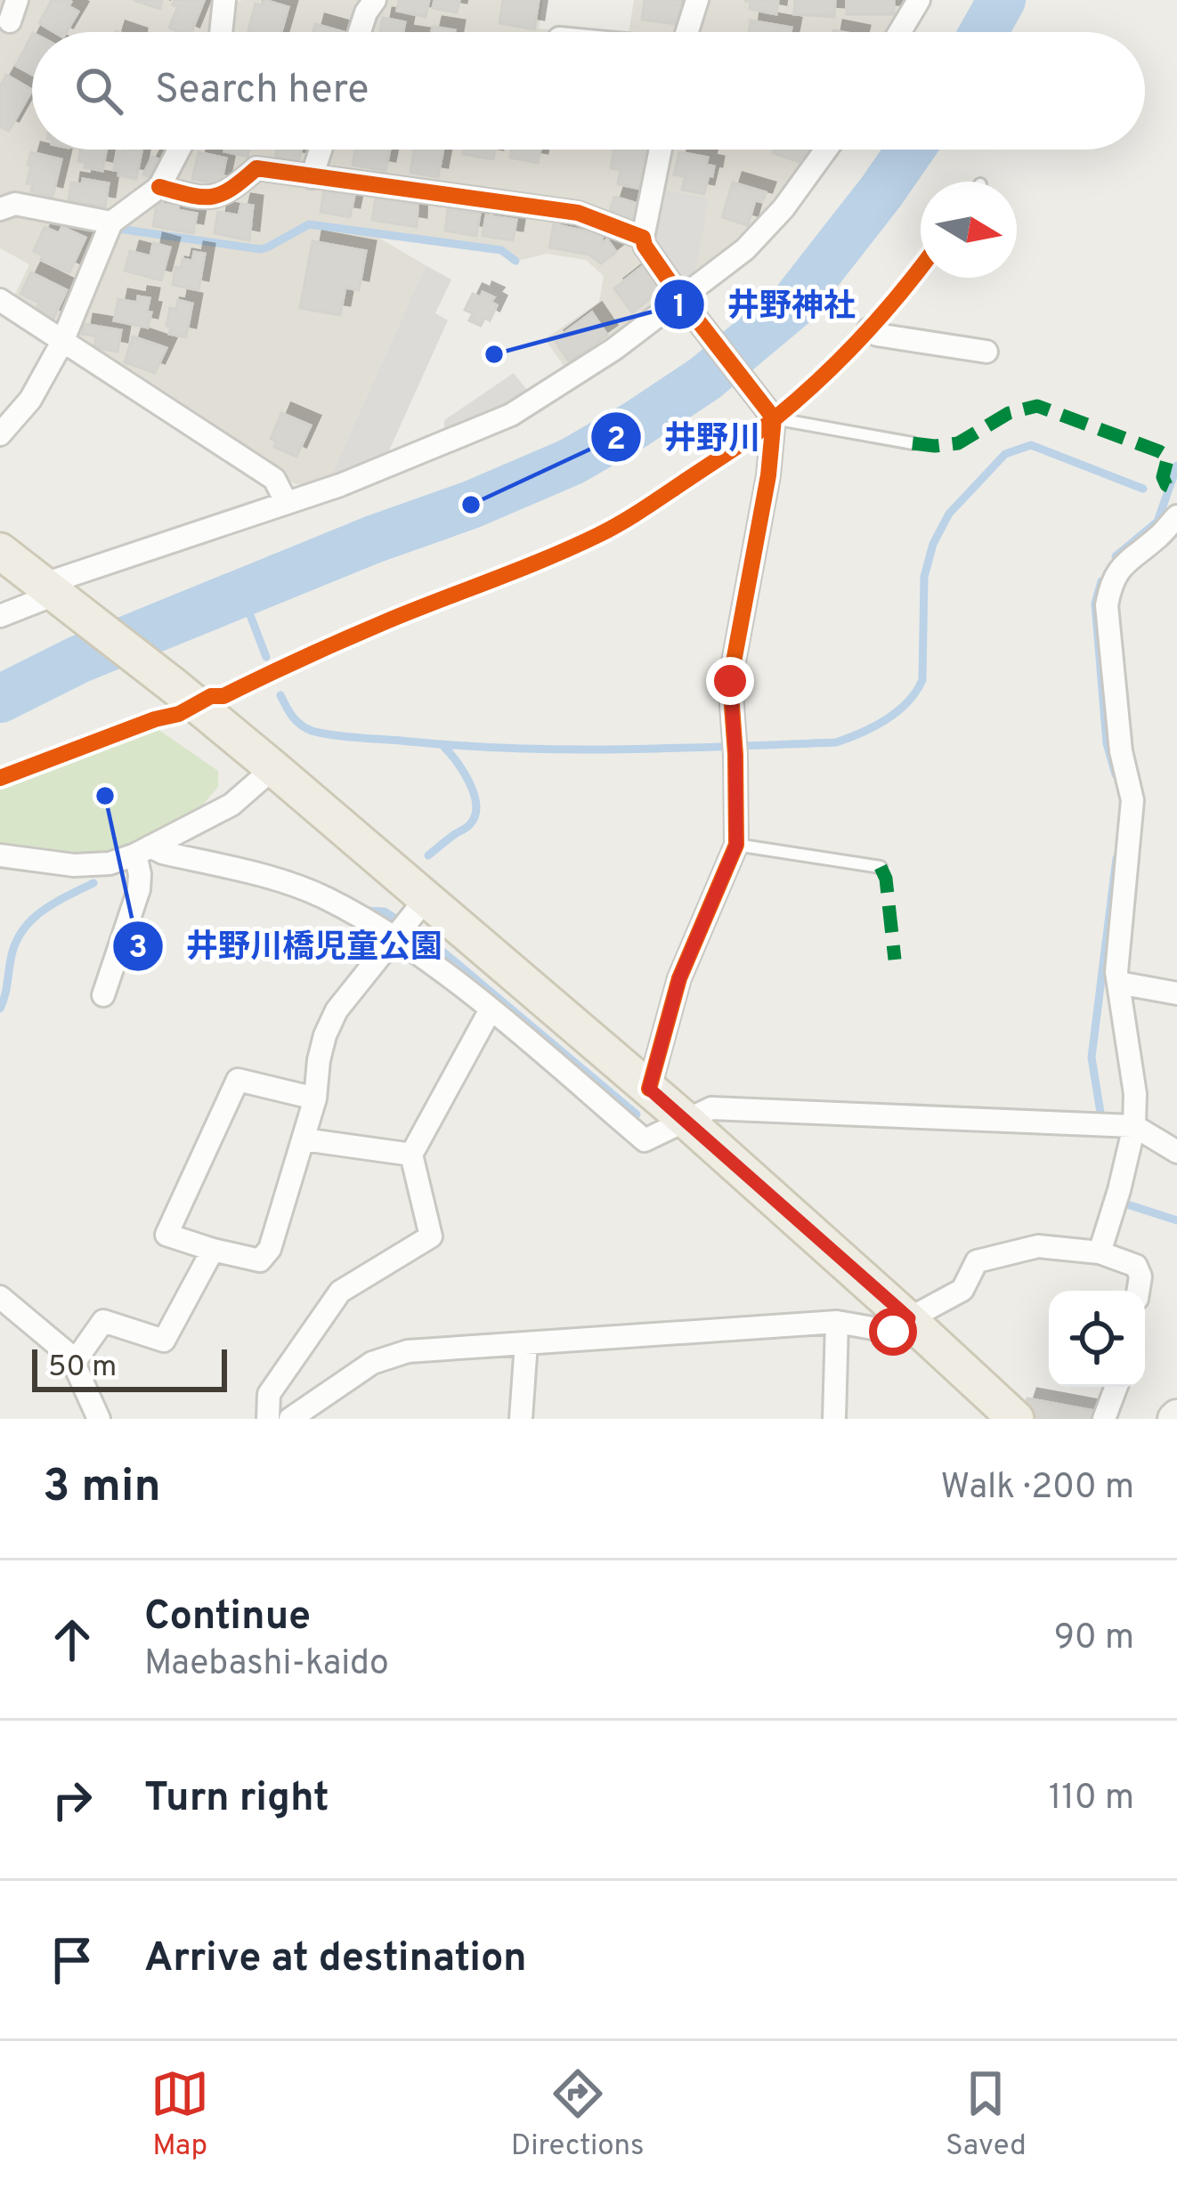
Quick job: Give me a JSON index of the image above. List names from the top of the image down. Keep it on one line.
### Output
{"places":["井野神社","井野川","井野川橋児童公園"],"scale_bar":"50 m","north":"right","page":{"search":"Search here","scale":"50 m","heading":["3 min","Walk · 200 m"],"list":[["Continue","Maebashi-kaido","90 m"],["Turn right","110 m"],"Arrive at destination"],"nav":["Map","Directions","Saved"]}}
